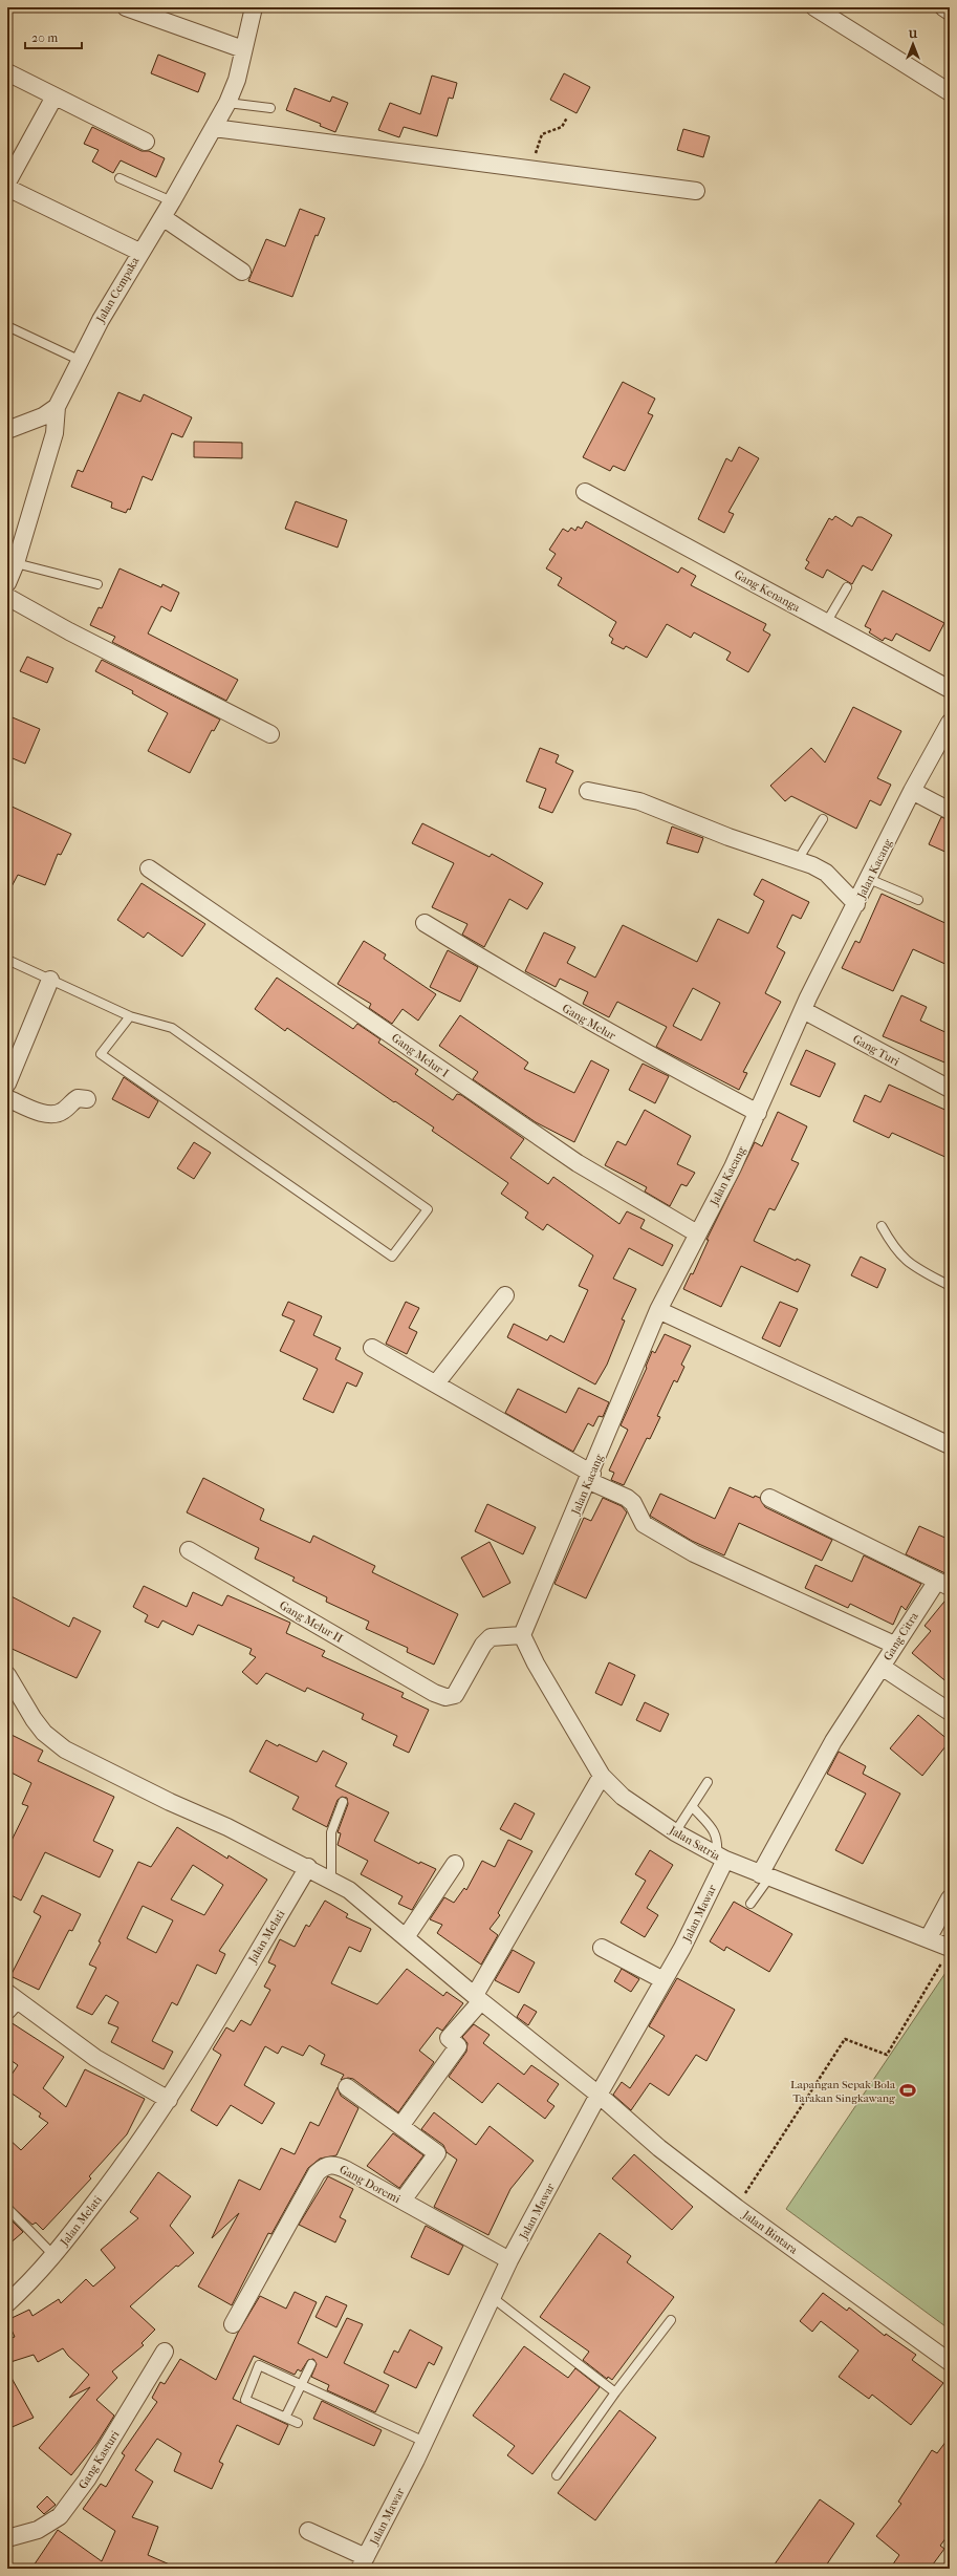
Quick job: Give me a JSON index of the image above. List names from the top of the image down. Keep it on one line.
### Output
{"streets":{"street":["Jalan Cempaka","Gang Kenanga","Jalan Kacang","Gang Melur","Gang Turi","Gang Melur I","Gang Melur II","Gang Citra","Jalan Satria","Jalan Mawar","Jalan Melati","Gang Doremi","Jalan Bintara","Gang Kasturi"]},"crossings":[["Jalan Kacang","Gang Melur"],["Jalan Kacang","Gang Turi"],["Jalan Kacang","Gang Melur I"],["Jalan Kacang","Gang Melur II"],["Jalan Kacang","Jalan Satria"],["Gang Melur II","Jalan Satria"],["Jalan Satria","Jalan Mawar"],["Jalan Mawar","Gang Doremi"],["Jalan Mawar","Jalan Bintara"]],"places":{"sports":["Lapangan Sepak Bola Tarakan Singkawang"]},"scale_bar":"20 m","north":"top"}
